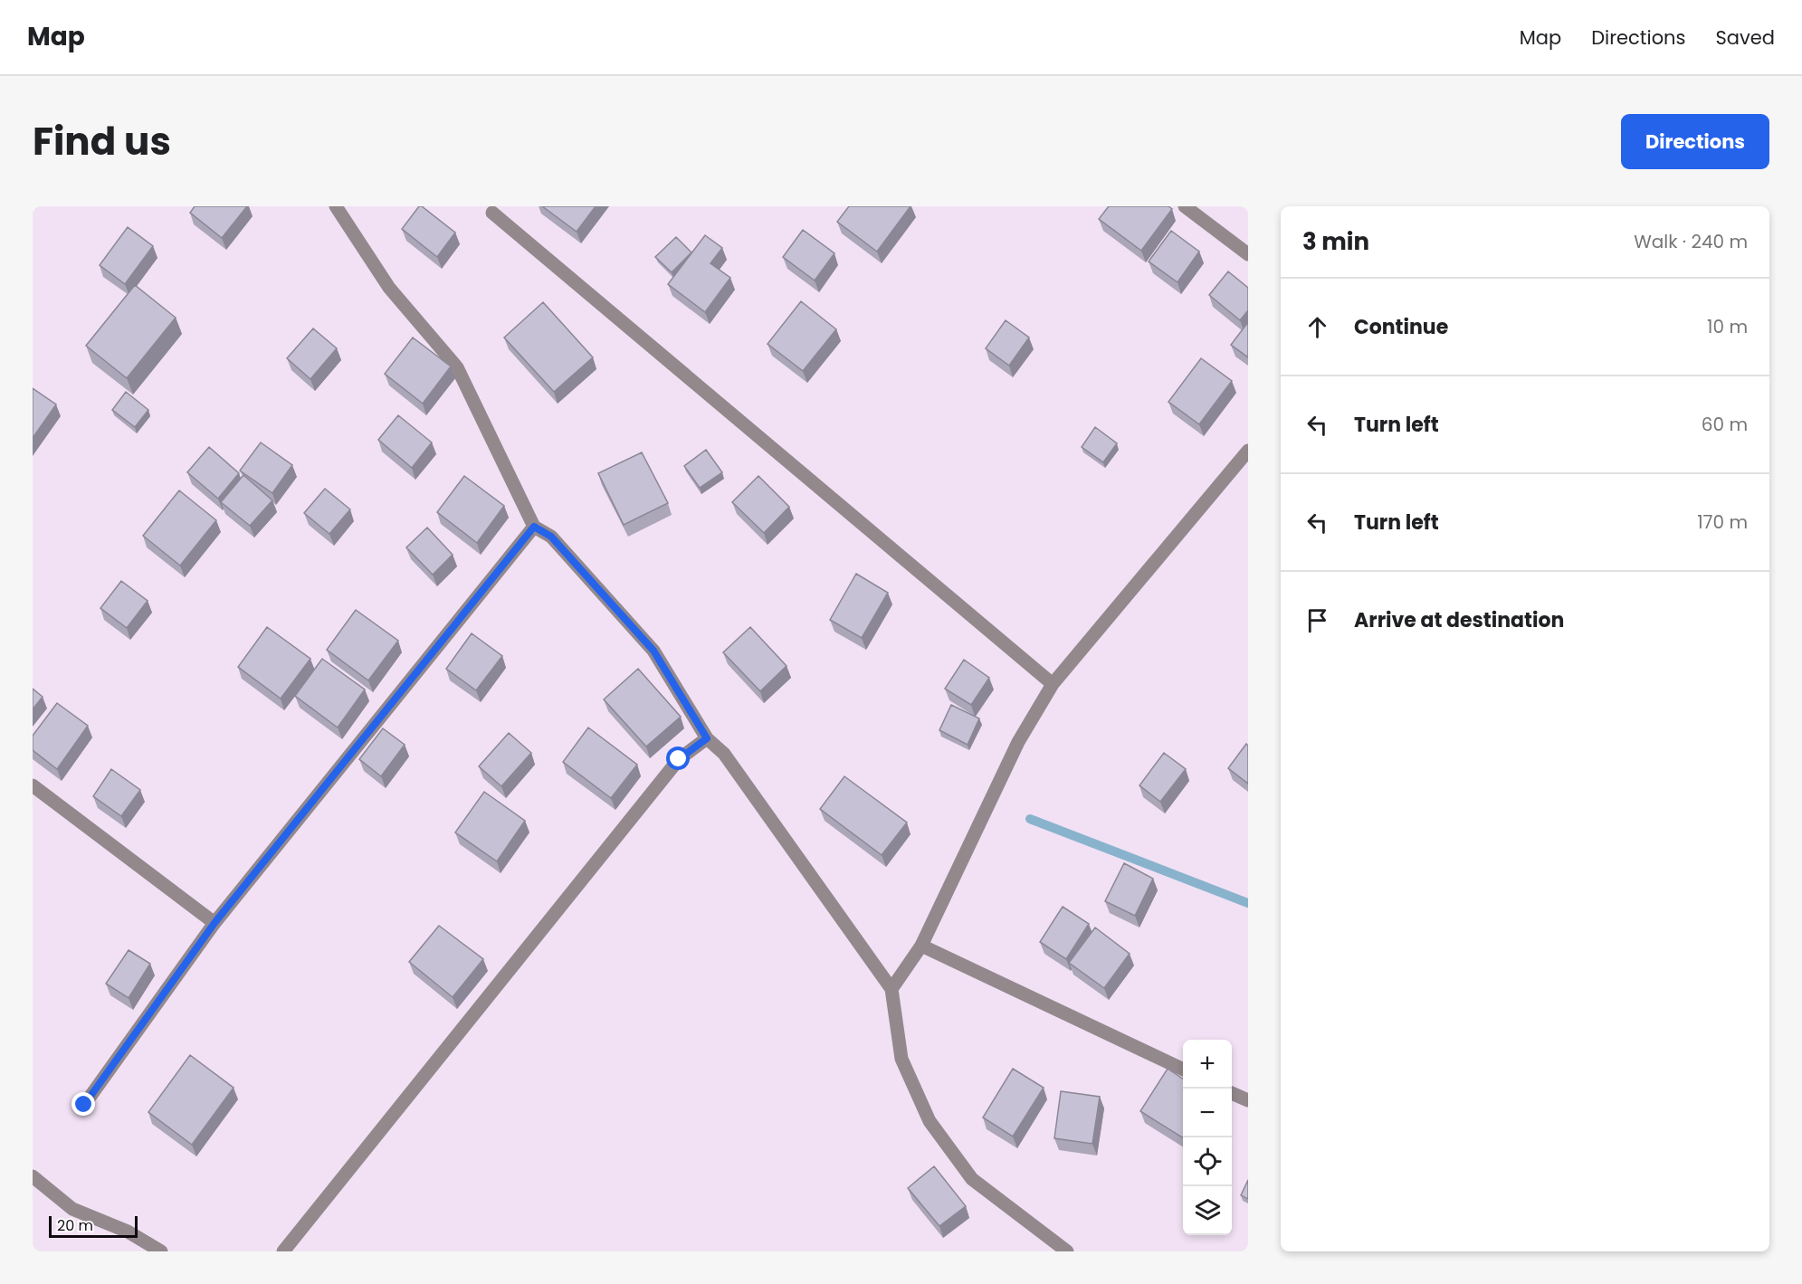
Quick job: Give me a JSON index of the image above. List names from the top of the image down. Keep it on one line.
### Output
{"scale_bar":"20 m","page":{"header":"Map","nav":["Map","Directions","Saved"],"title":"Find us","buttons":"Directions","heading":["3 min","Walk · 240 m"],"list":[["Continue","10 m"],["Turn left","60 m"],["Turn left","170 m"],"Arrive at destination"],"map_buttons":["+","−"],"scale":"20 m"}}
